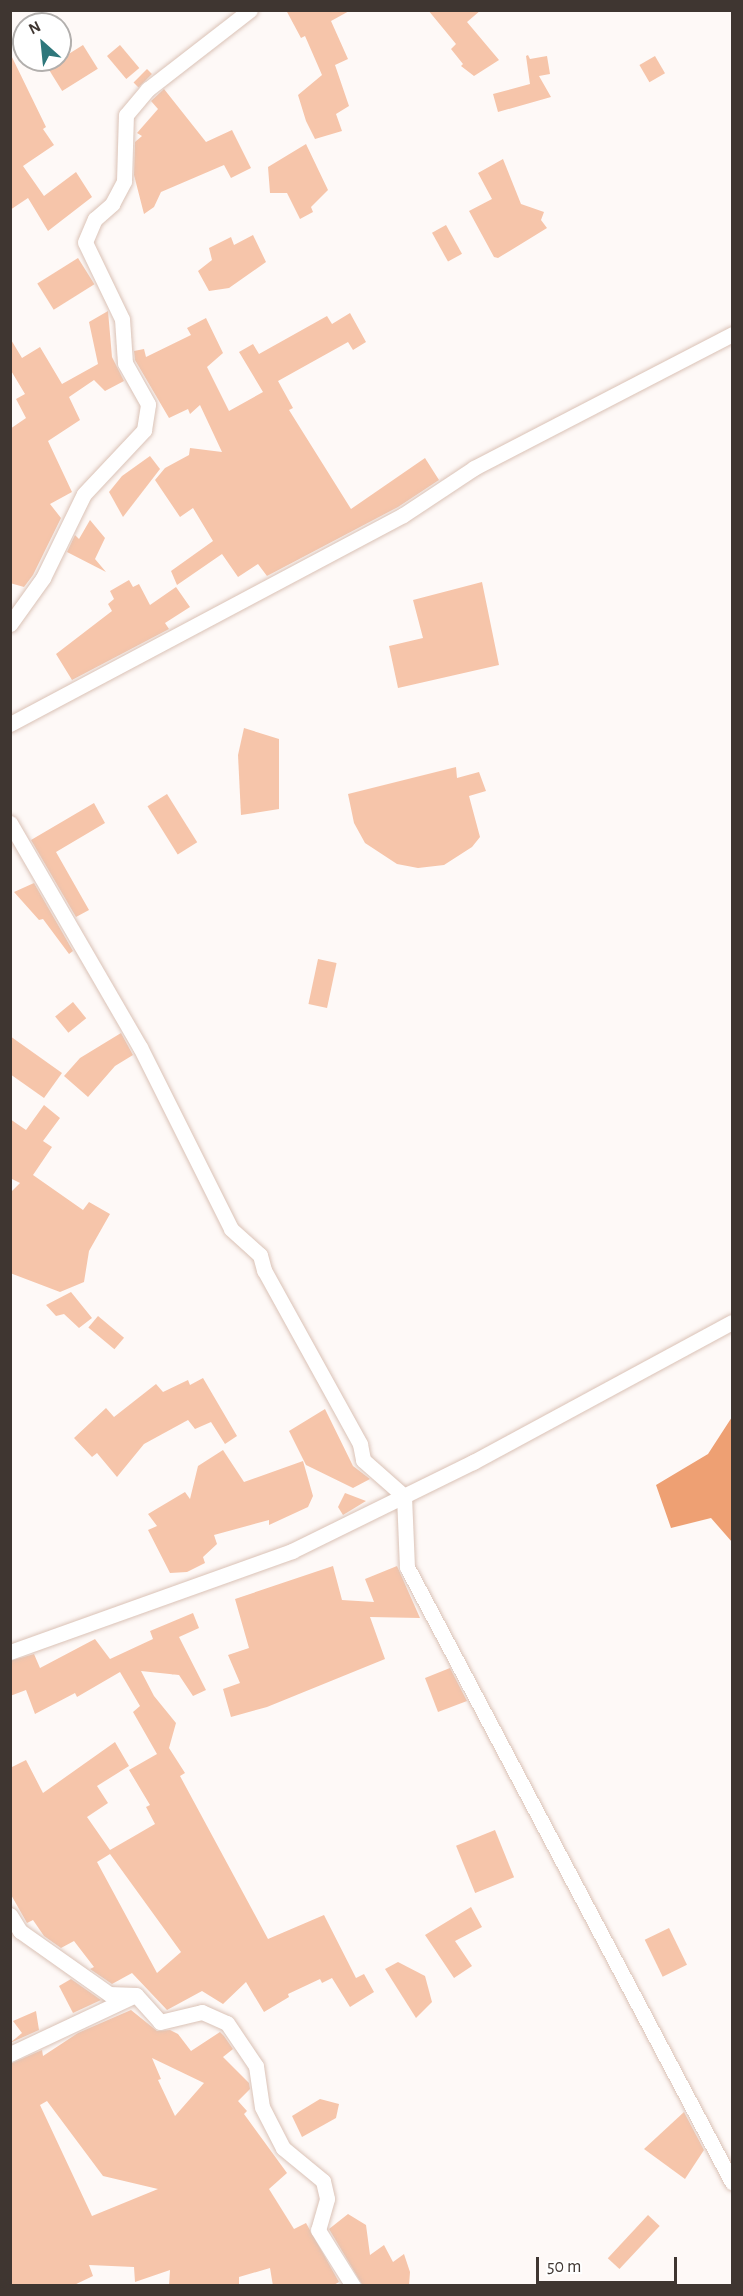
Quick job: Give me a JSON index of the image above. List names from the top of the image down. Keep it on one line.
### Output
{"scale_bar":"50 m","north":"top left"}
